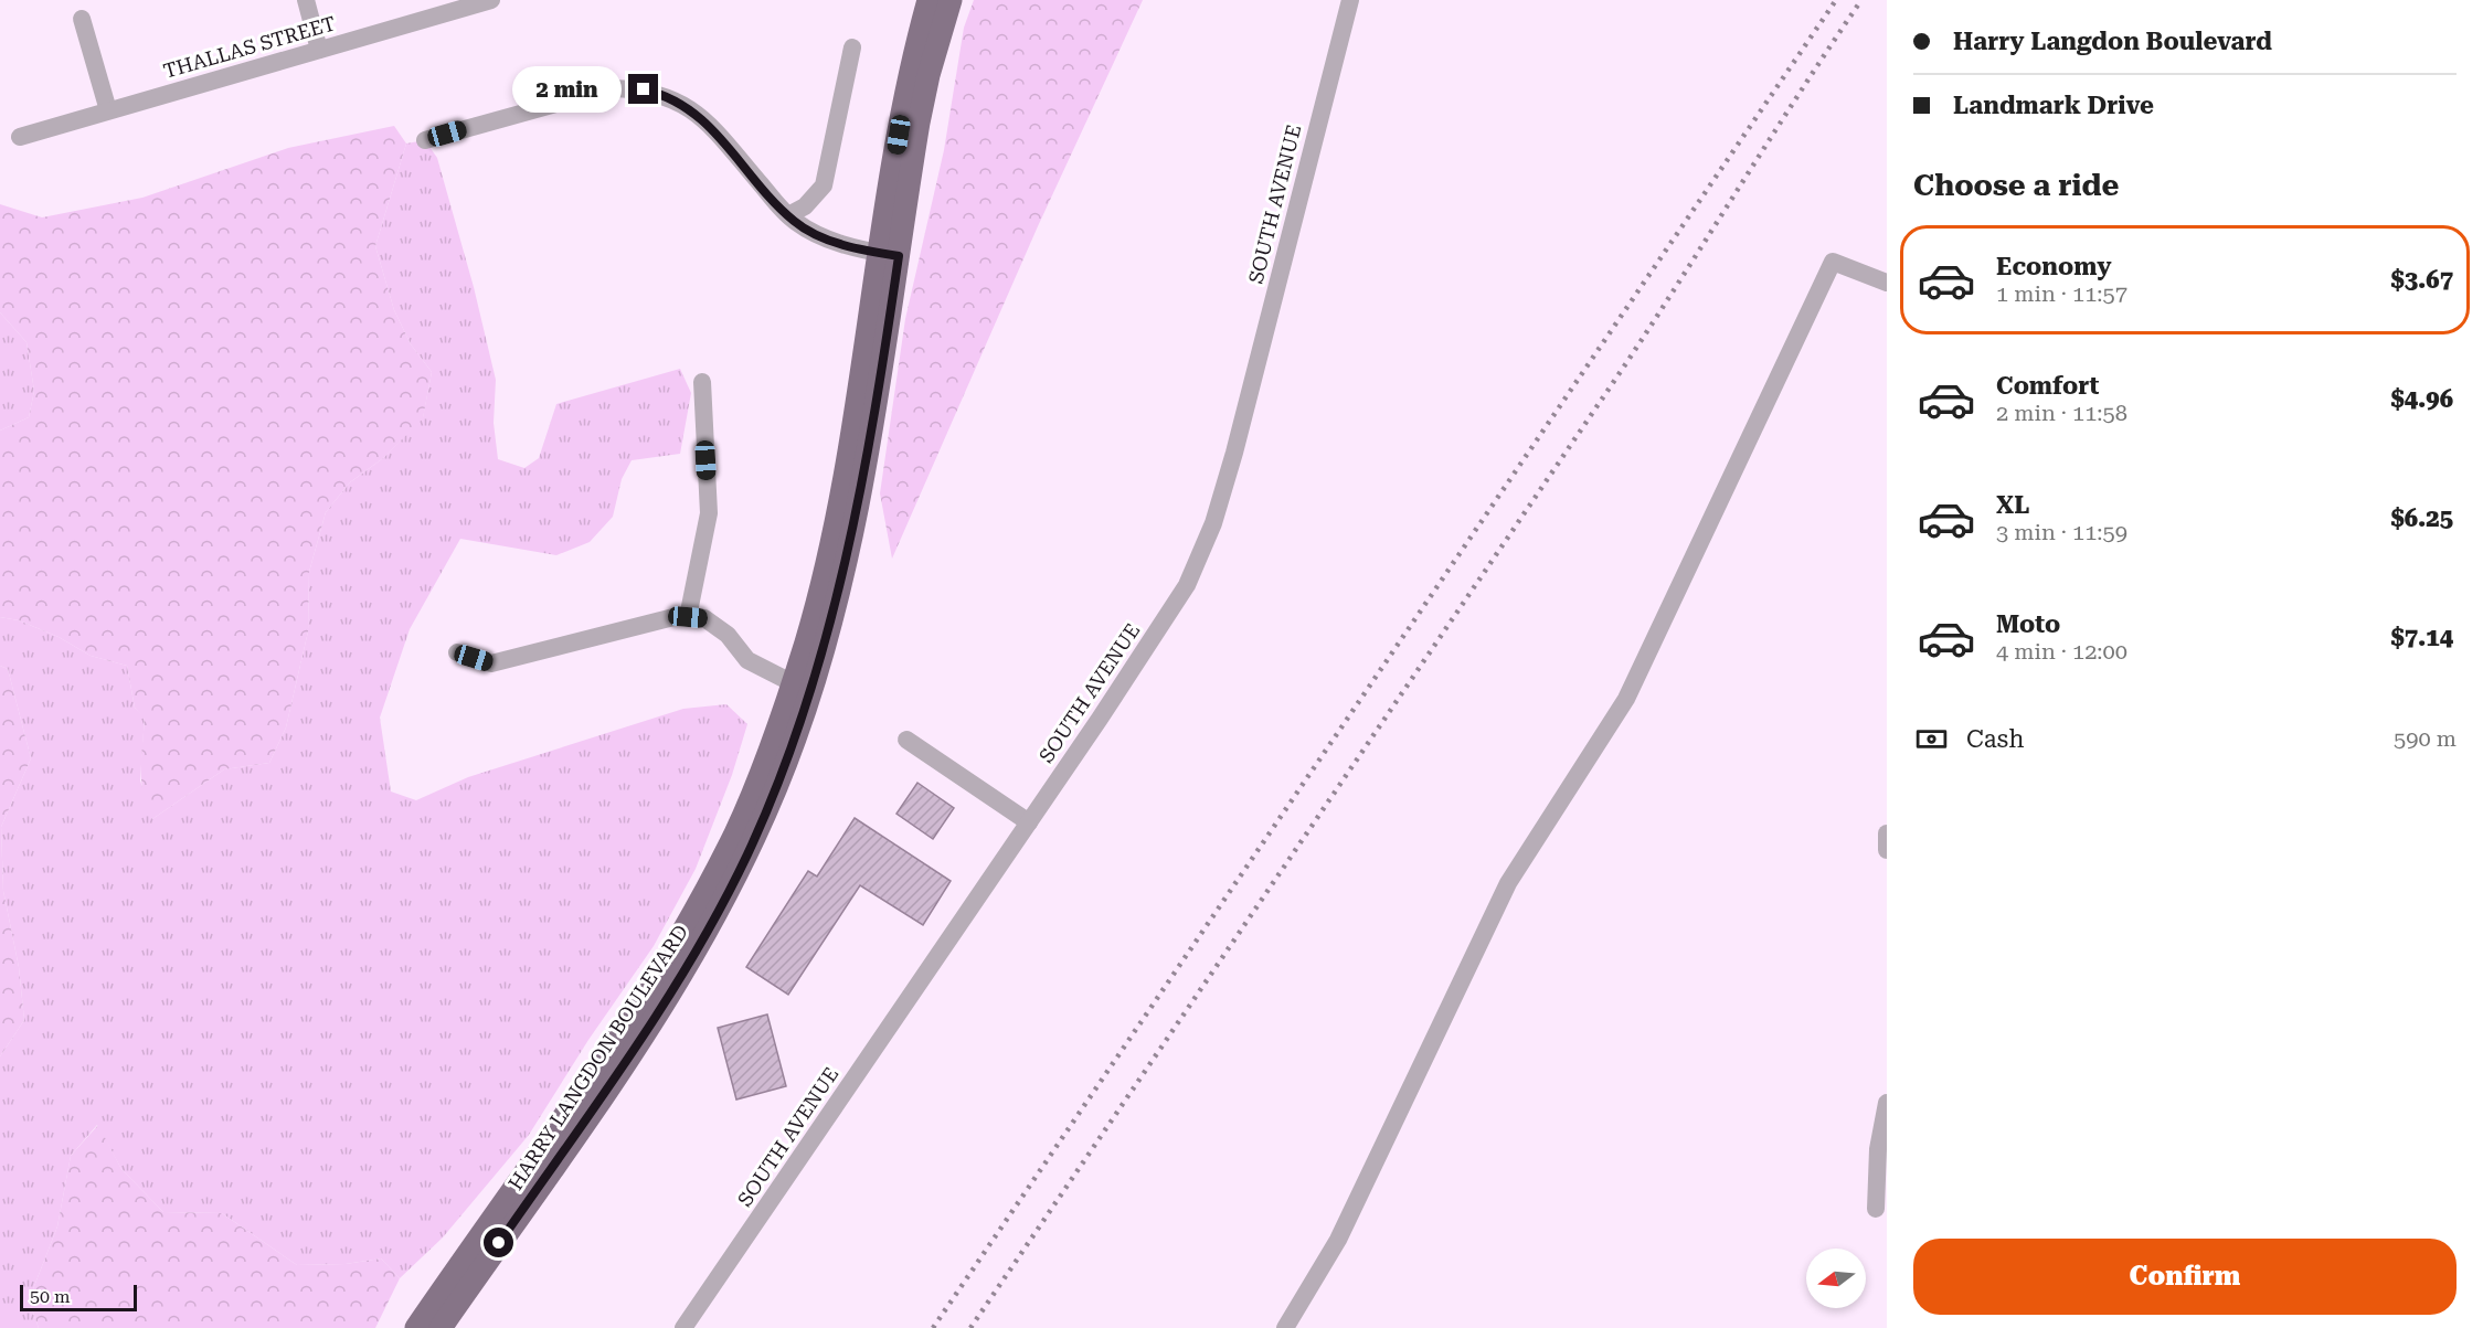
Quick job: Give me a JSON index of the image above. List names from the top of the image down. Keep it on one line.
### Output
{"streets":{"main road":["HARRY LANGDON BOULEVARD"],"street":["THALLAS STREET","SOUTH AVENUE"]},"scale_bar":"50 m","north":"left","page":{"banner":["Harry Langdon Boulevard","Landmark Drive"],"bubble":"2 min","heading":"Choose a ride","list":[{"name":"Economy","note":"1 min · 11:57","value":"$3.67"},{"name":"Comfort","note":"2 min · 11:58","value":"$4.96"},{"name":"XL","note":"3 min · 11:59","value":"$6.25"},{"name":"Moto","note":"4 min · 12:00","value":"$7.14"}],"pay":["Cash","590 m"],"buttons":"Confirm","scale":"50 m"}}
